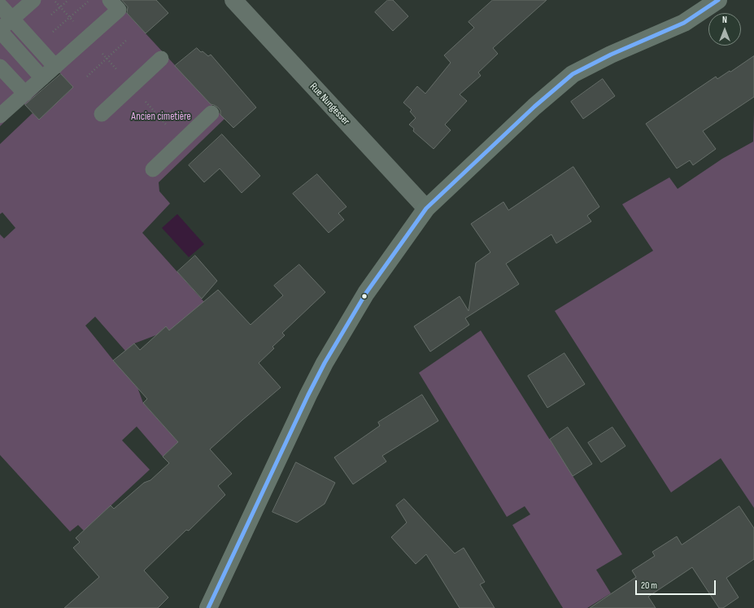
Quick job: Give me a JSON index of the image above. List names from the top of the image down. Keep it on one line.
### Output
{"streets":{"street":["Rue Nungesser"]},"parks":["Ancien cimetière"],"scale_bar":"20 m","north":"top"}
